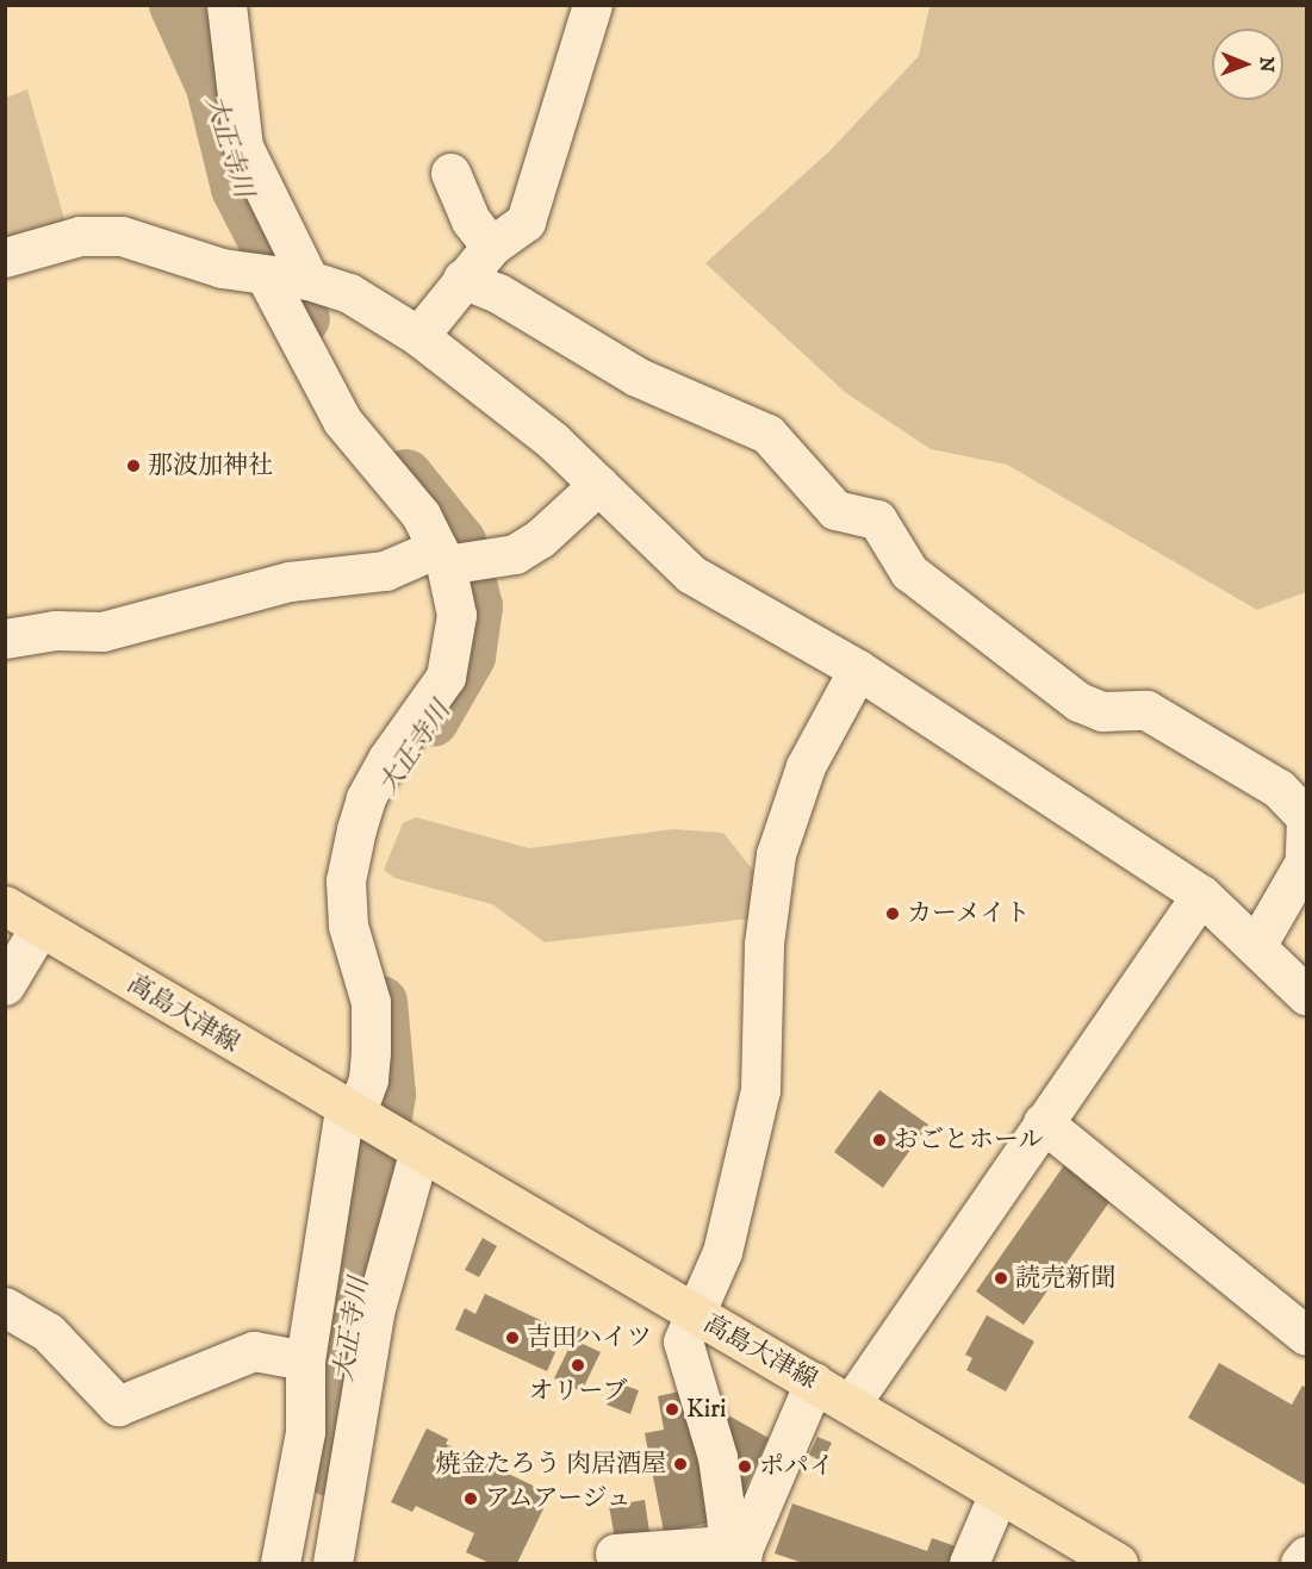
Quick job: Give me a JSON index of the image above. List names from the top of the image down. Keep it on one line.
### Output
{"streets":{"main road":["高島大津線"]},"water":["大正寺川"],"places":["那波加神社","カーメイト","おごとホール","読売新聞","吉田ハイツ","オリーブ","Kiri","焼金たろう 肉居酒屋","ポパイ","アムアージュ"],"north":"right"}
